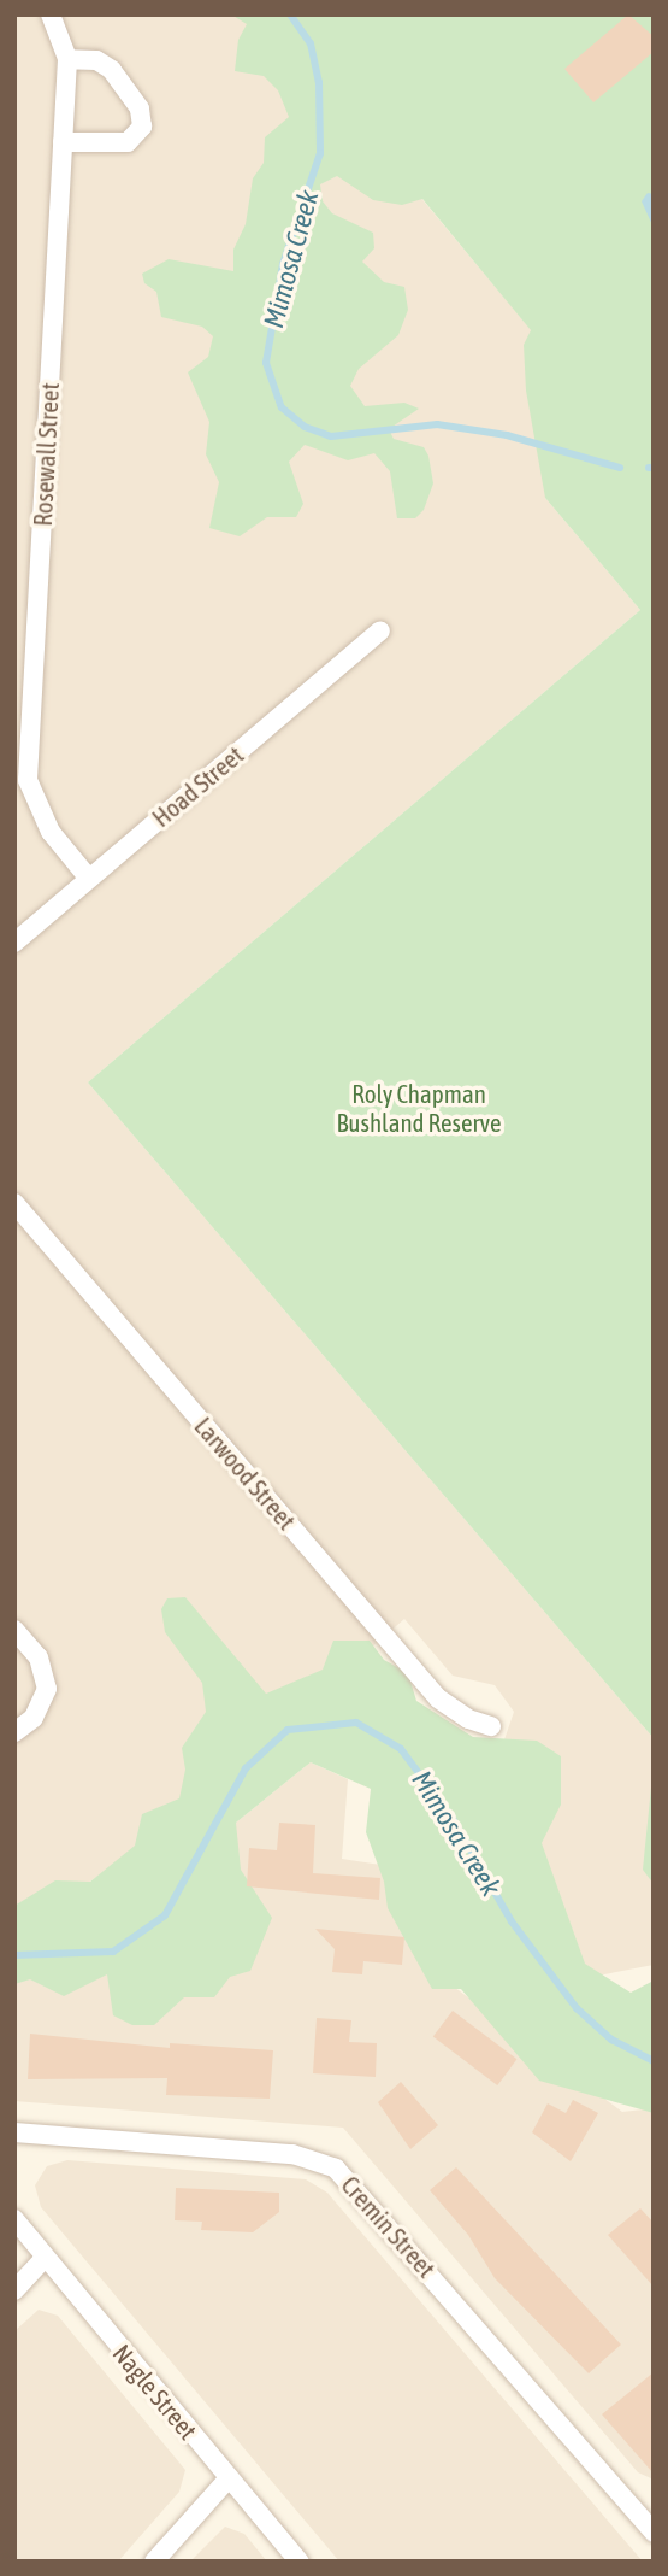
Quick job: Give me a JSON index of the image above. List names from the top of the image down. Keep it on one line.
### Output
{"streets":{"street":["Rosewall Street","Hoad Street","Larwood Street","Cremin Street","Nagle Street"]},"crossings":[["Rosewall Street","Hoad Street"]],"water":["Mimosa Creek"],"parks":["Roly Chapman Bushland Reserve"]}
